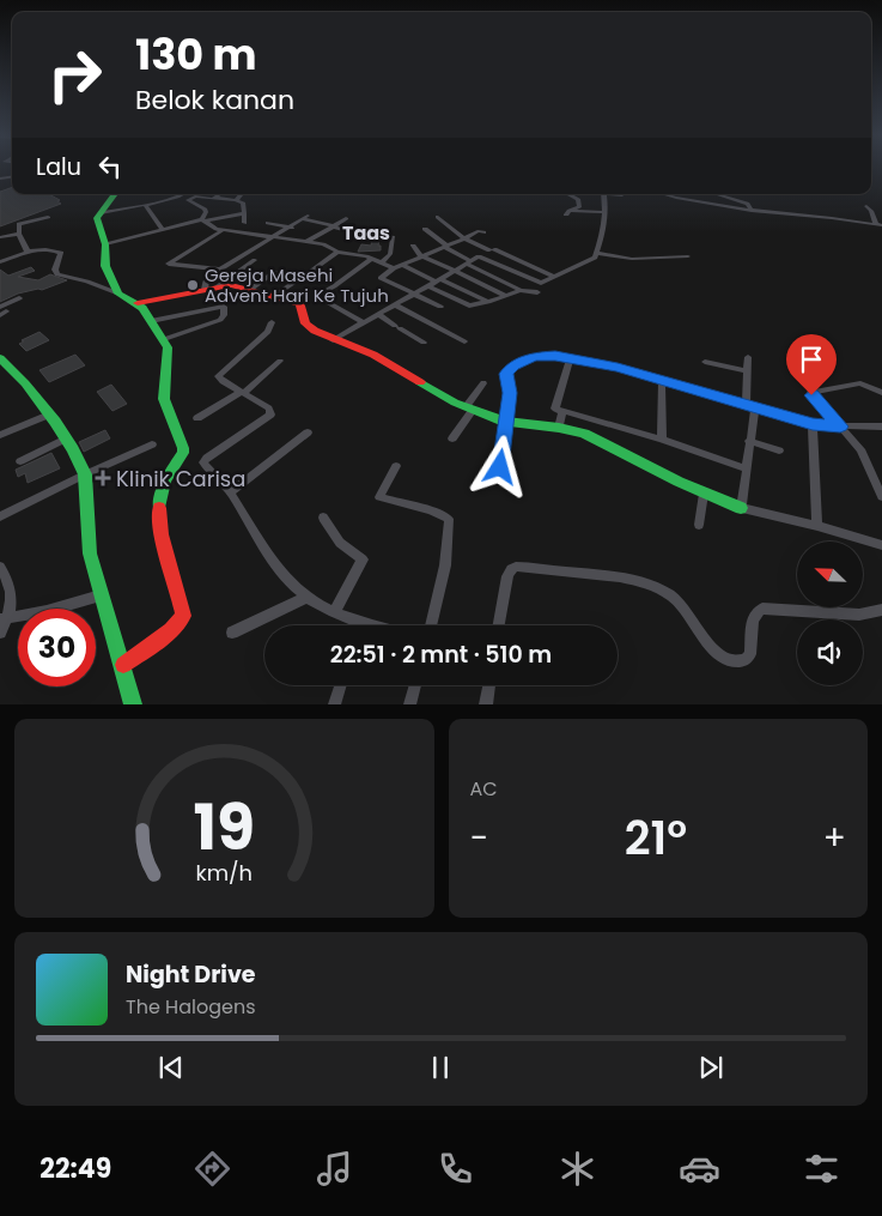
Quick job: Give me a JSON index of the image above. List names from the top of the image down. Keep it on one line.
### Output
{"districts":["Taas"],"places":{"other":["Gereja Masehi Advent Hari Ke Tujuh"],"health":["Klinik Carisa"]},"north":"top left","page":{"turn":["130 m","Belok kanan"],"then":"Lalu","limit":"30","trip":"22:51 · 2 mnt · 510 m","tile":"AC","heat":["−","21°","+"],"song":["Night Drive","The Halogens"],"tabs":"22:49","gauge":["19","km/h"]}}
